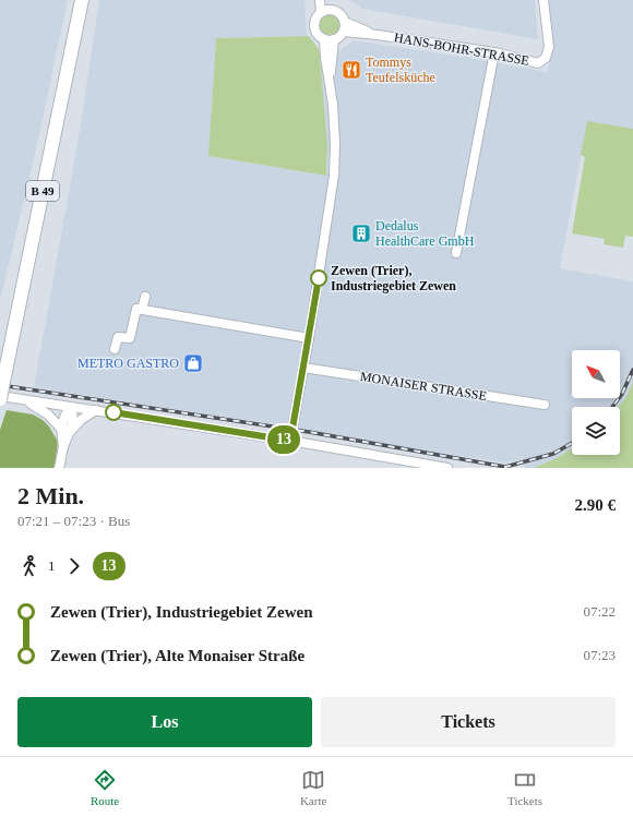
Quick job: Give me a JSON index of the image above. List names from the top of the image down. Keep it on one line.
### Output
{"streets":{"main road":["B 49"],"street":["HANS-BOHR-STRASSE","MONAISER STRASSE"]},"places":{"restaurant":["Tommys Teufelsküche"],"building":["Dedalus HealthCare GmbH"],"other":["Zewen (Trier), Industriegebiet Zewen"],"shop":["METRO GASTRO"]},"lines":["bus line 13"],"north":"top left","page":{"on_map":"13","heading":["2 Min.","07:21 – 07:23 · Bus","2.90 €"],"legs":["1","13"],"list":[{"name":"Zewen (Trier), Industriegebiet Zewen","value":"07:22"},{"name":"Zewen (Trier), Alte Monaiser Straße","value":"07:23"}],"buttons":["Los","Tickets"],"tabs":["Route","Karte","Tickets"]}}
